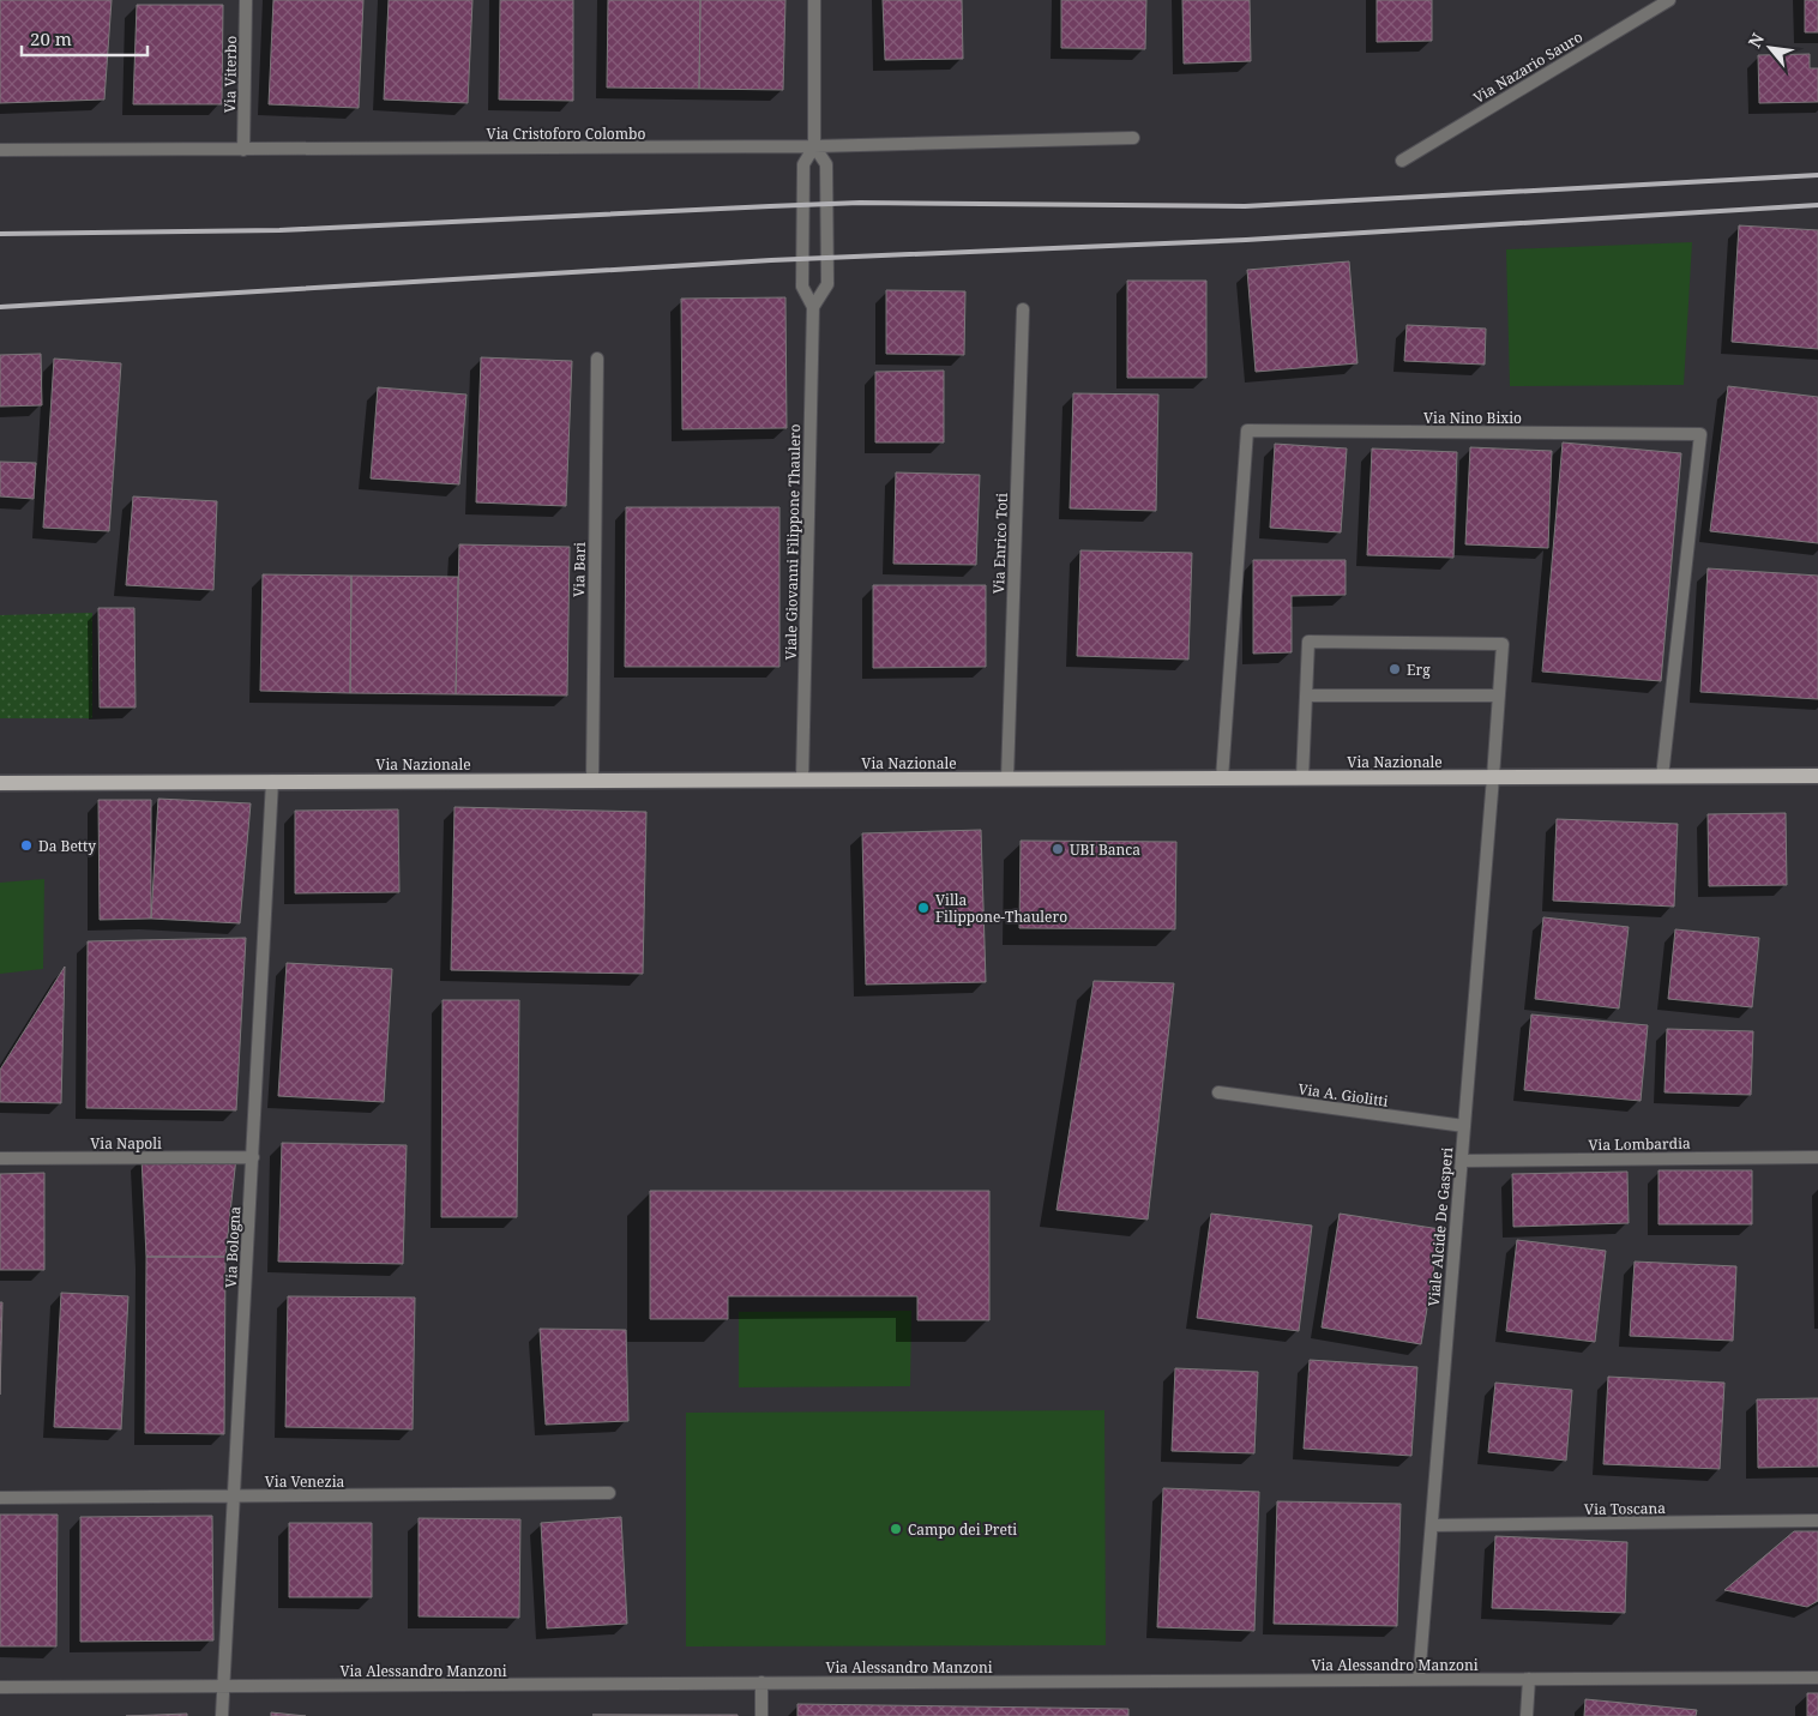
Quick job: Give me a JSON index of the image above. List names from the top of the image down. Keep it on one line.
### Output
{"streets":{"main road":["Via Nazionale"],"street":["Via Nazario Sauro","Via Viterbo","Via Cristoforo Colombo","Via Nino Bixio","Viale Giovanni Filippone Thaulero","Via Enrico Toti","Via Bari","Via A. Giolitti","Via Napoli","Via Lombardia","Viale Alcide De Gasperi","Via Bologna","Via Venezia","Via Toscana","Via Alessandro Manzoni"]},"crossings":[["Via Viterbo","Via Cristoforo Colombo"],["Via Cristoforo Colombo","Viale Giovanni Filippone Thaulero"],["Via Nino Bixio","Via Nazionale"],["Viale Giovanni Filippone Thaulero","Via Nazionale"],["Via Enrico Toti","Via Nazionale"],["Via Bari","Via Nazionale"],["Via Nazionale","Viale Alcide De Gasperi"],["Via Nazionale","Via Bologna"],["Via A. Giolitti","Viale Alcide De Gasperi"],["Via Napoli","Via Bologna"],["Via Lombardia","Viale Alcide De Gasperi"],["Viale Alcide De Gasperi","Via Toscana"],["Viale Alcide De Gasperi","Via Alessandro Manzoni"],["Via Bologna","Via Venezia"],["Via Bologna","Via Alessandro Manzoni"]],"places":["Erg","Da Betty","UBI Banca","Villa Filippone-Thaulero","Campo dei Preti"],"scale_bar":"20 m","north":"top left"}
